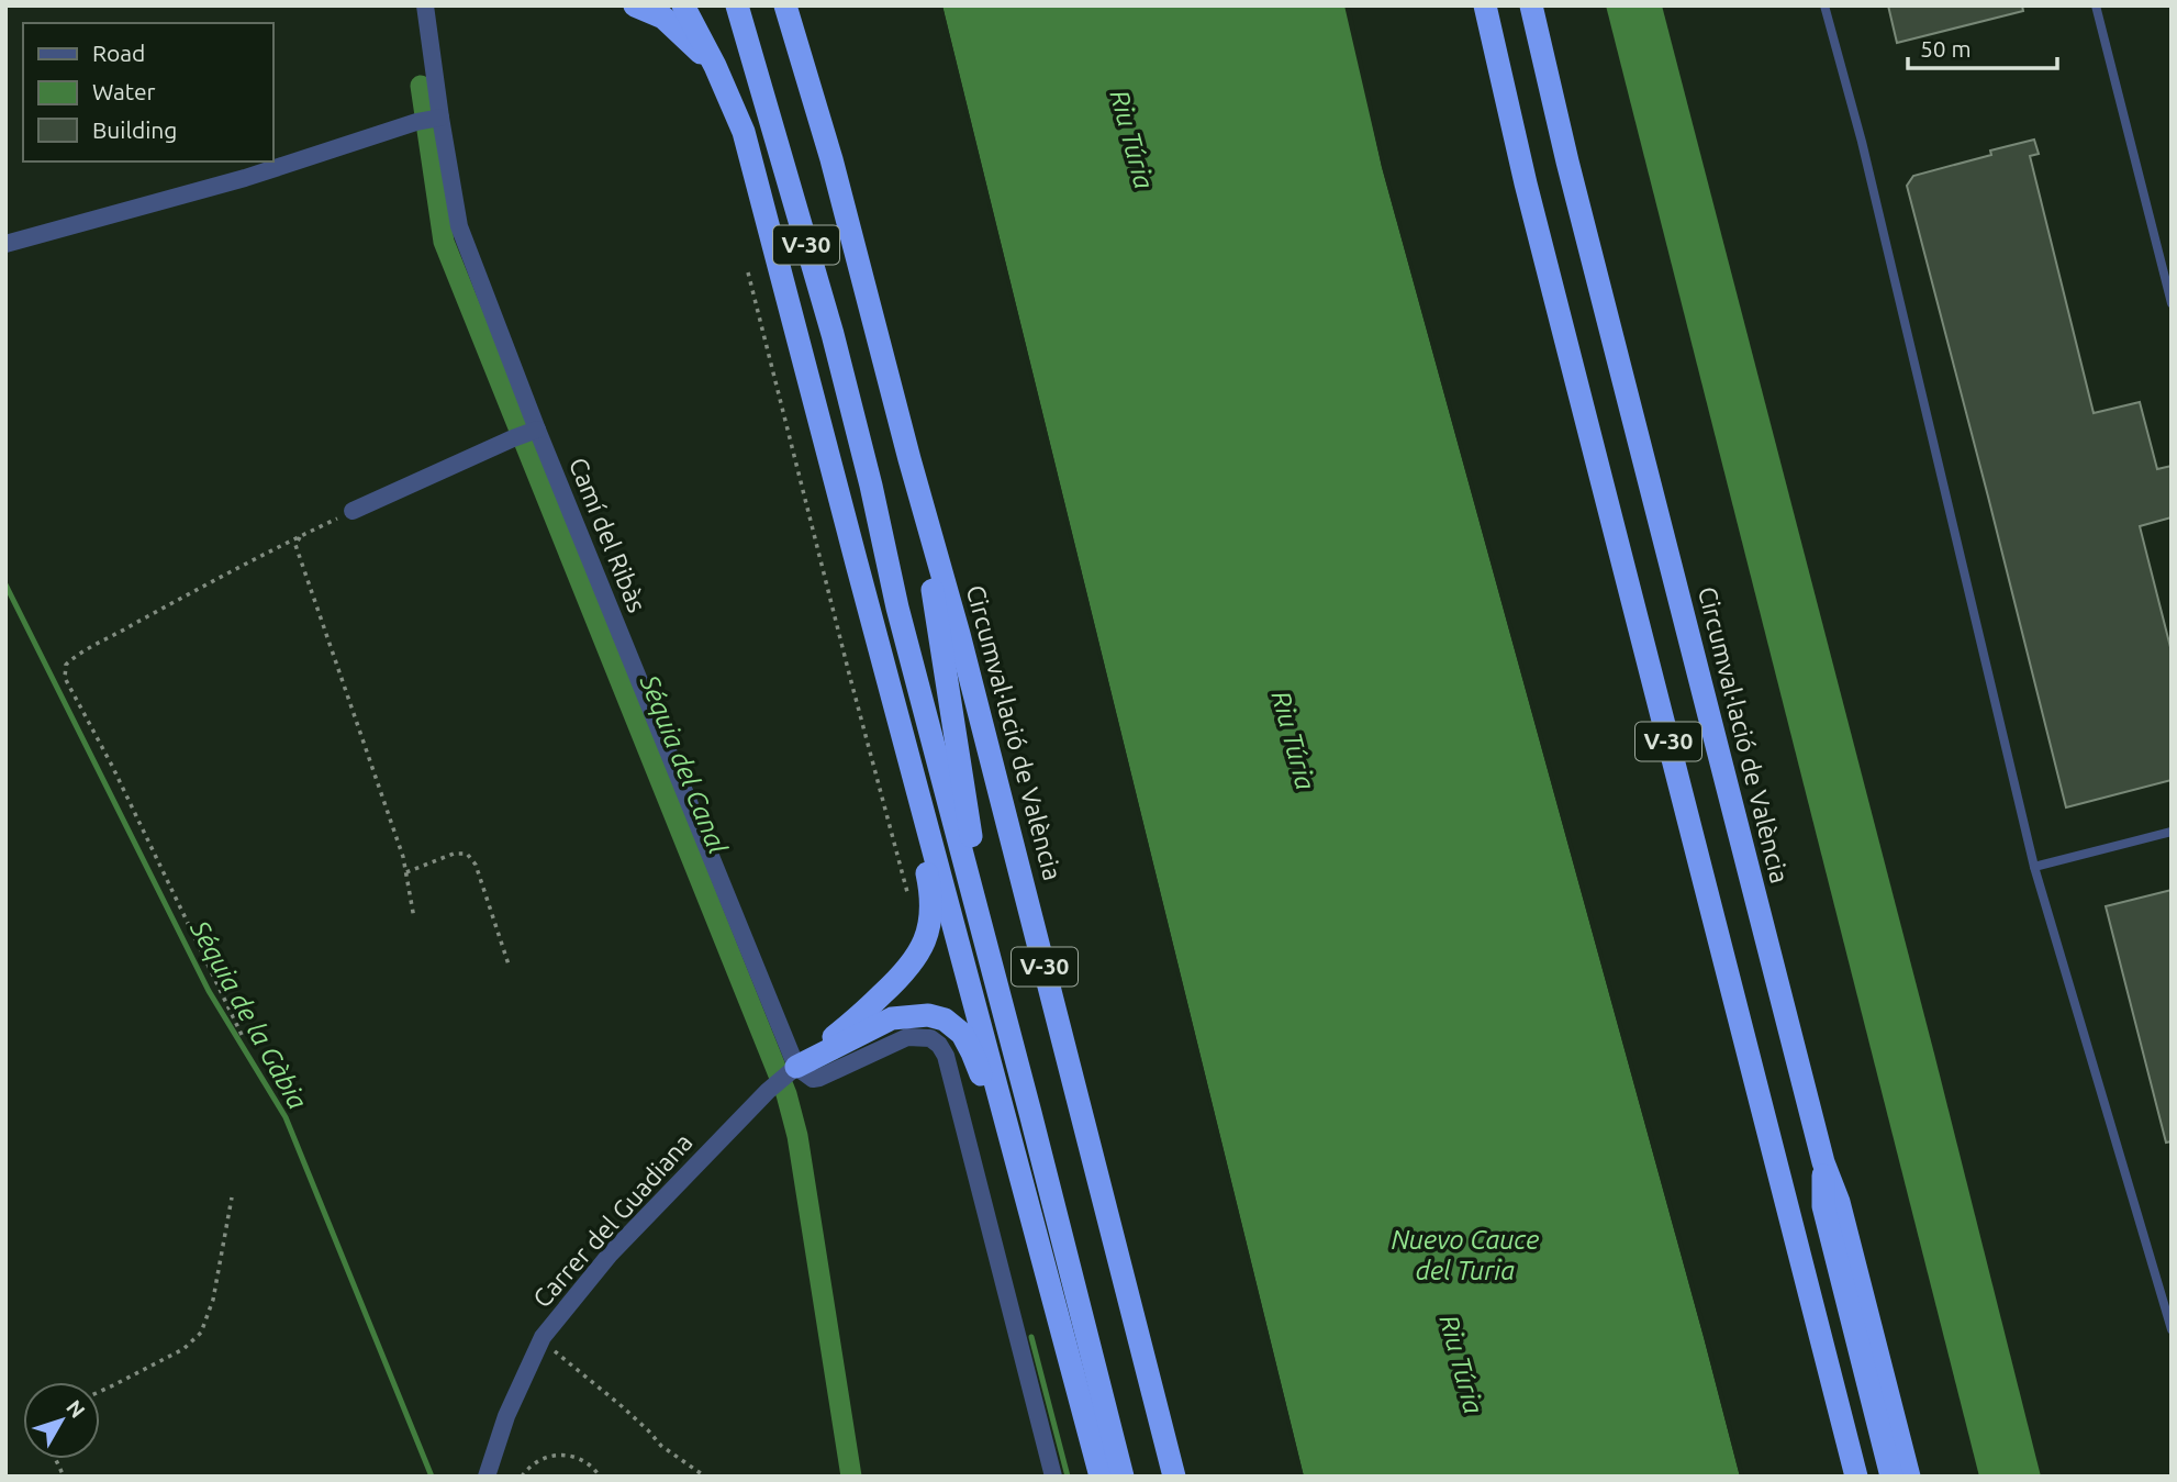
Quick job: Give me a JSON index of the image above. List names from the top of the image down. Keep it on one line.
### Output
{"streets":{"highway":["V-30","Circumval·lació de València"],"street":["Camí del Ribàs","Carrer del Guadiana"]},"crossings":[["Camí del Ribàs","Carrer del Guadiana"]],"water":["Riu Túria","Séquia del Canal","Séquia de la Gàbia","Nuevo Cauce del Turia"],"legend":["Road","Water","Building"],"scale_bar":"50 m","north":"top right"}
